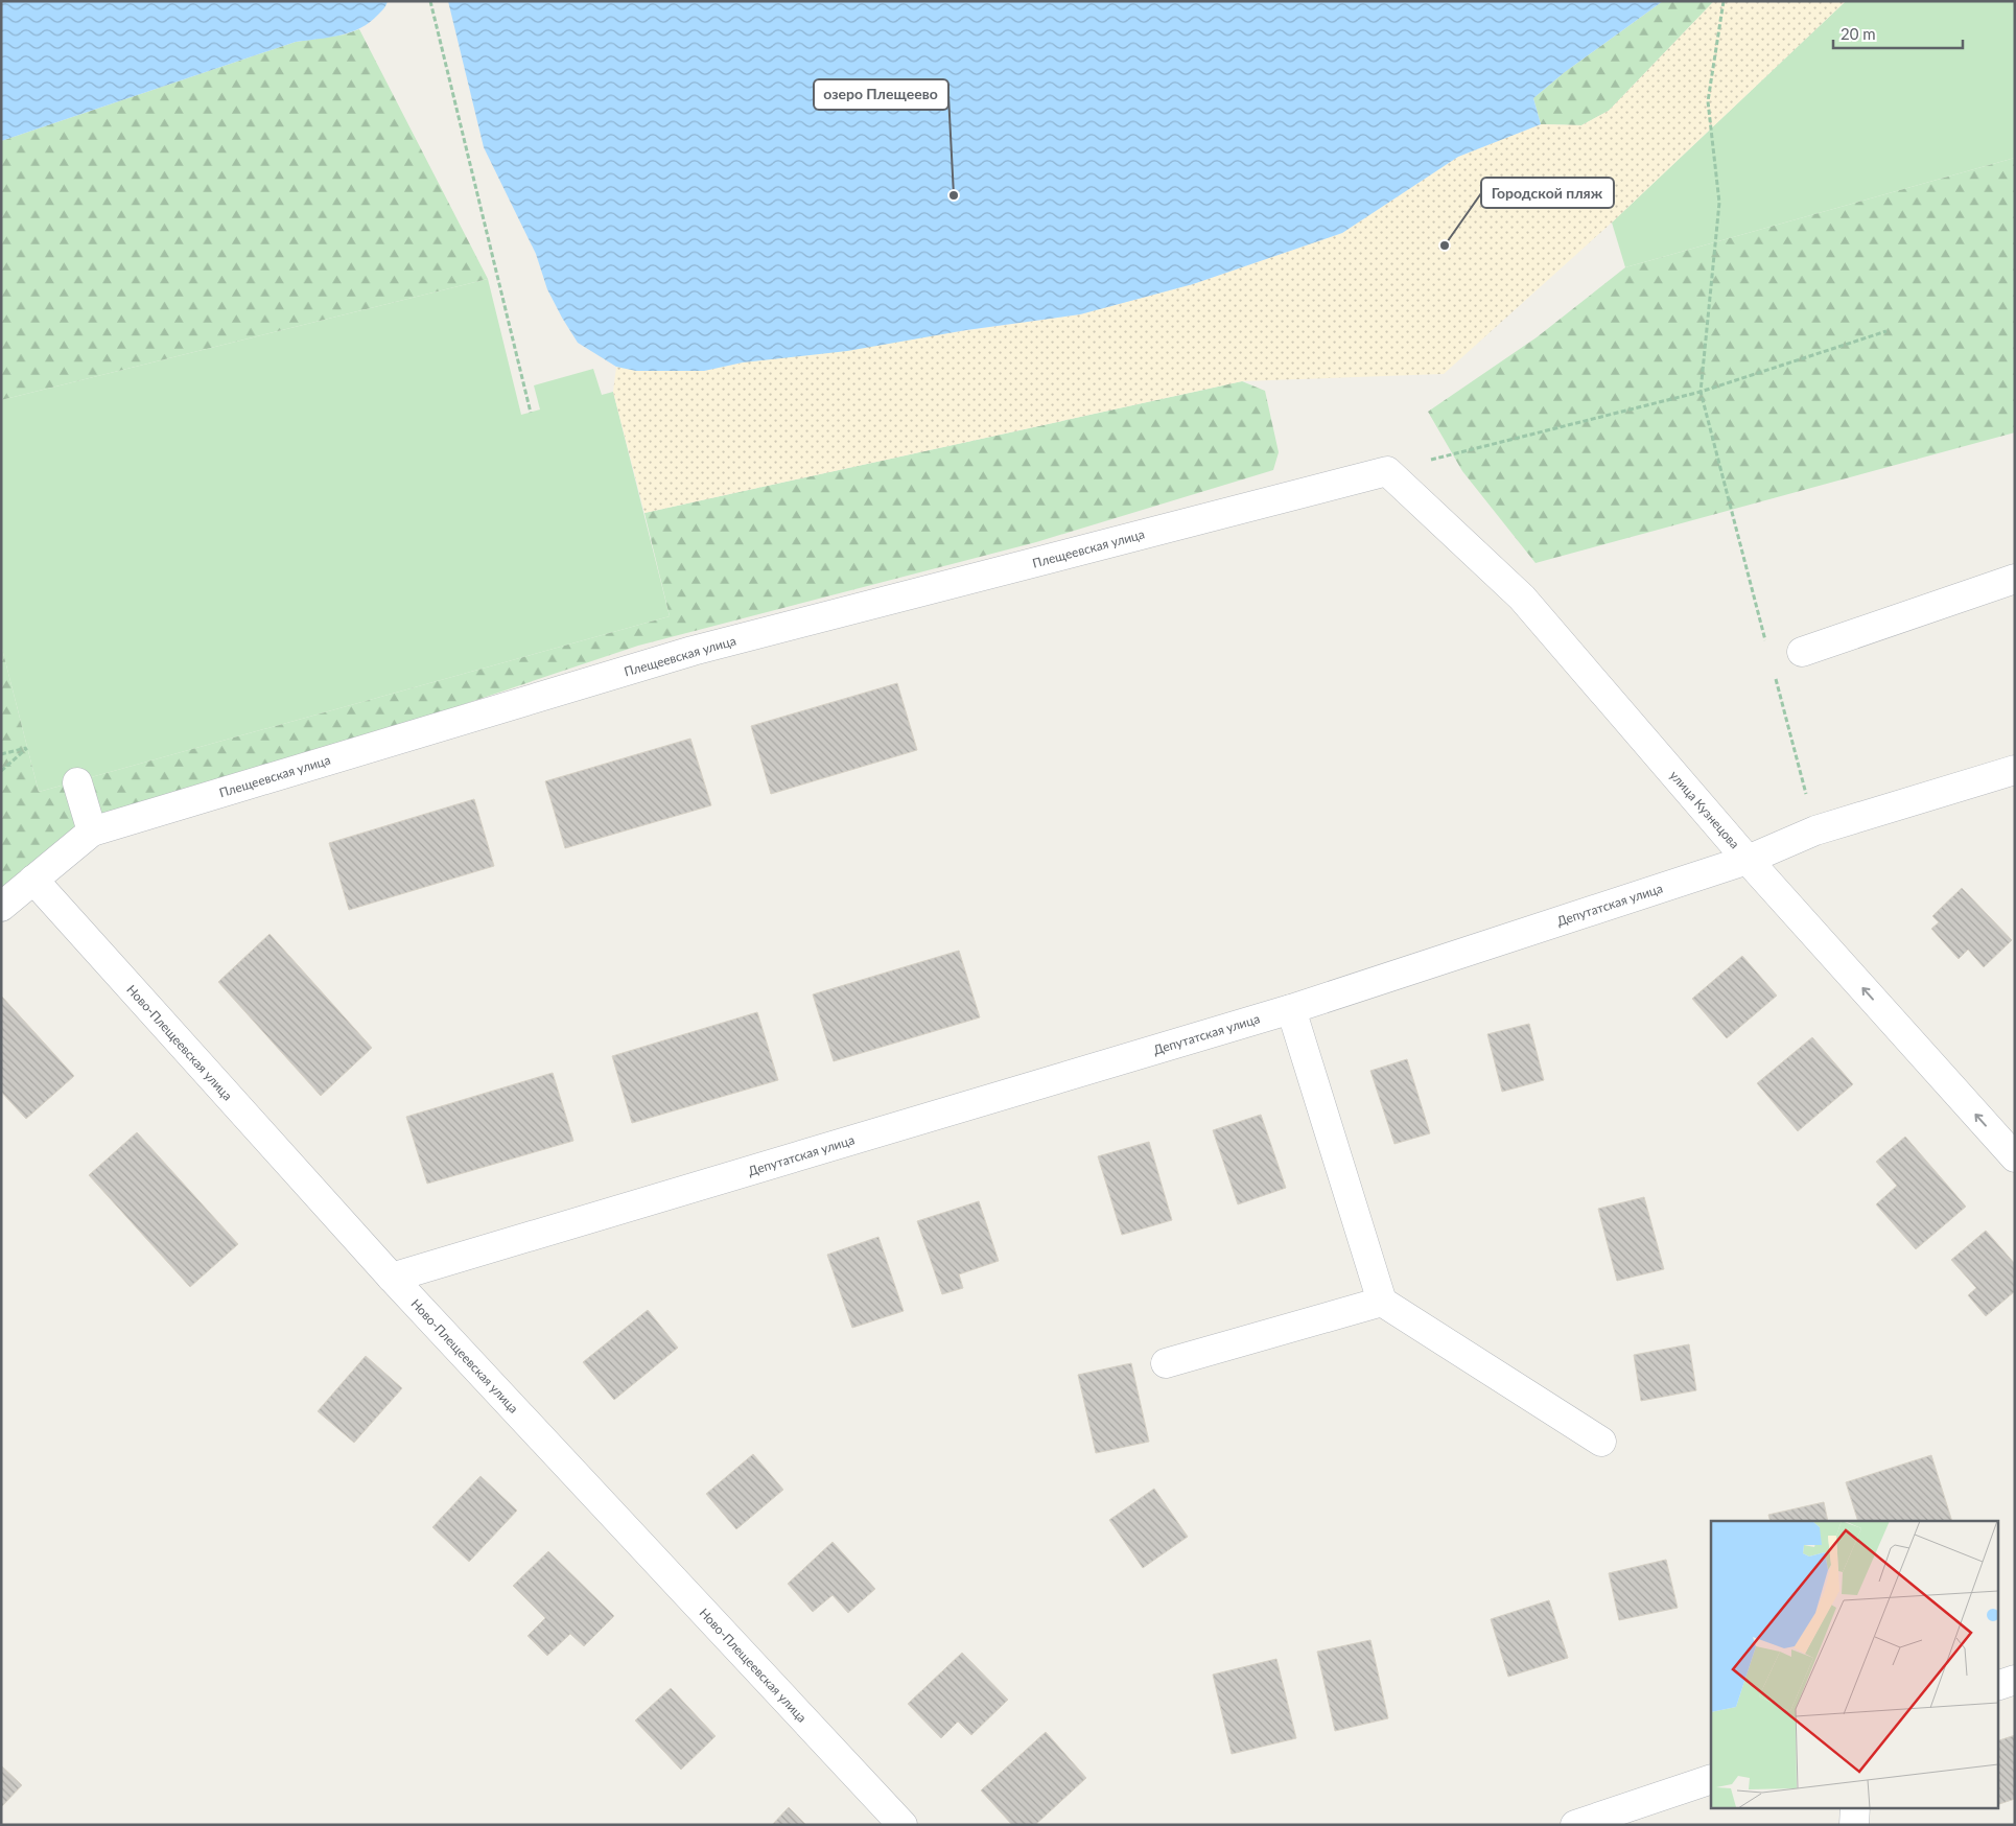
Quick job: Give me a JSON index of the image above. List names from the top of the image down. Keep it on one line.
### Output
{"streets":{"street":["Плещеевская улица","улица Кузнецова","Депутатская улица","Ново-Плещеевская улица"]},"crossings":[["Плещеевская улица","улица Кузнецова"],["Плещеевская улица","Ново-Плещеевская улица"],["улица Кузнецова","Депутатская улица"],["Депутатская улица","Ново-Плещеевская улица"]],"one_way":["улица Кузнецова"],"places":["озеро Плещеево","Городской пляж"],"scale_bar":"20 m"}
